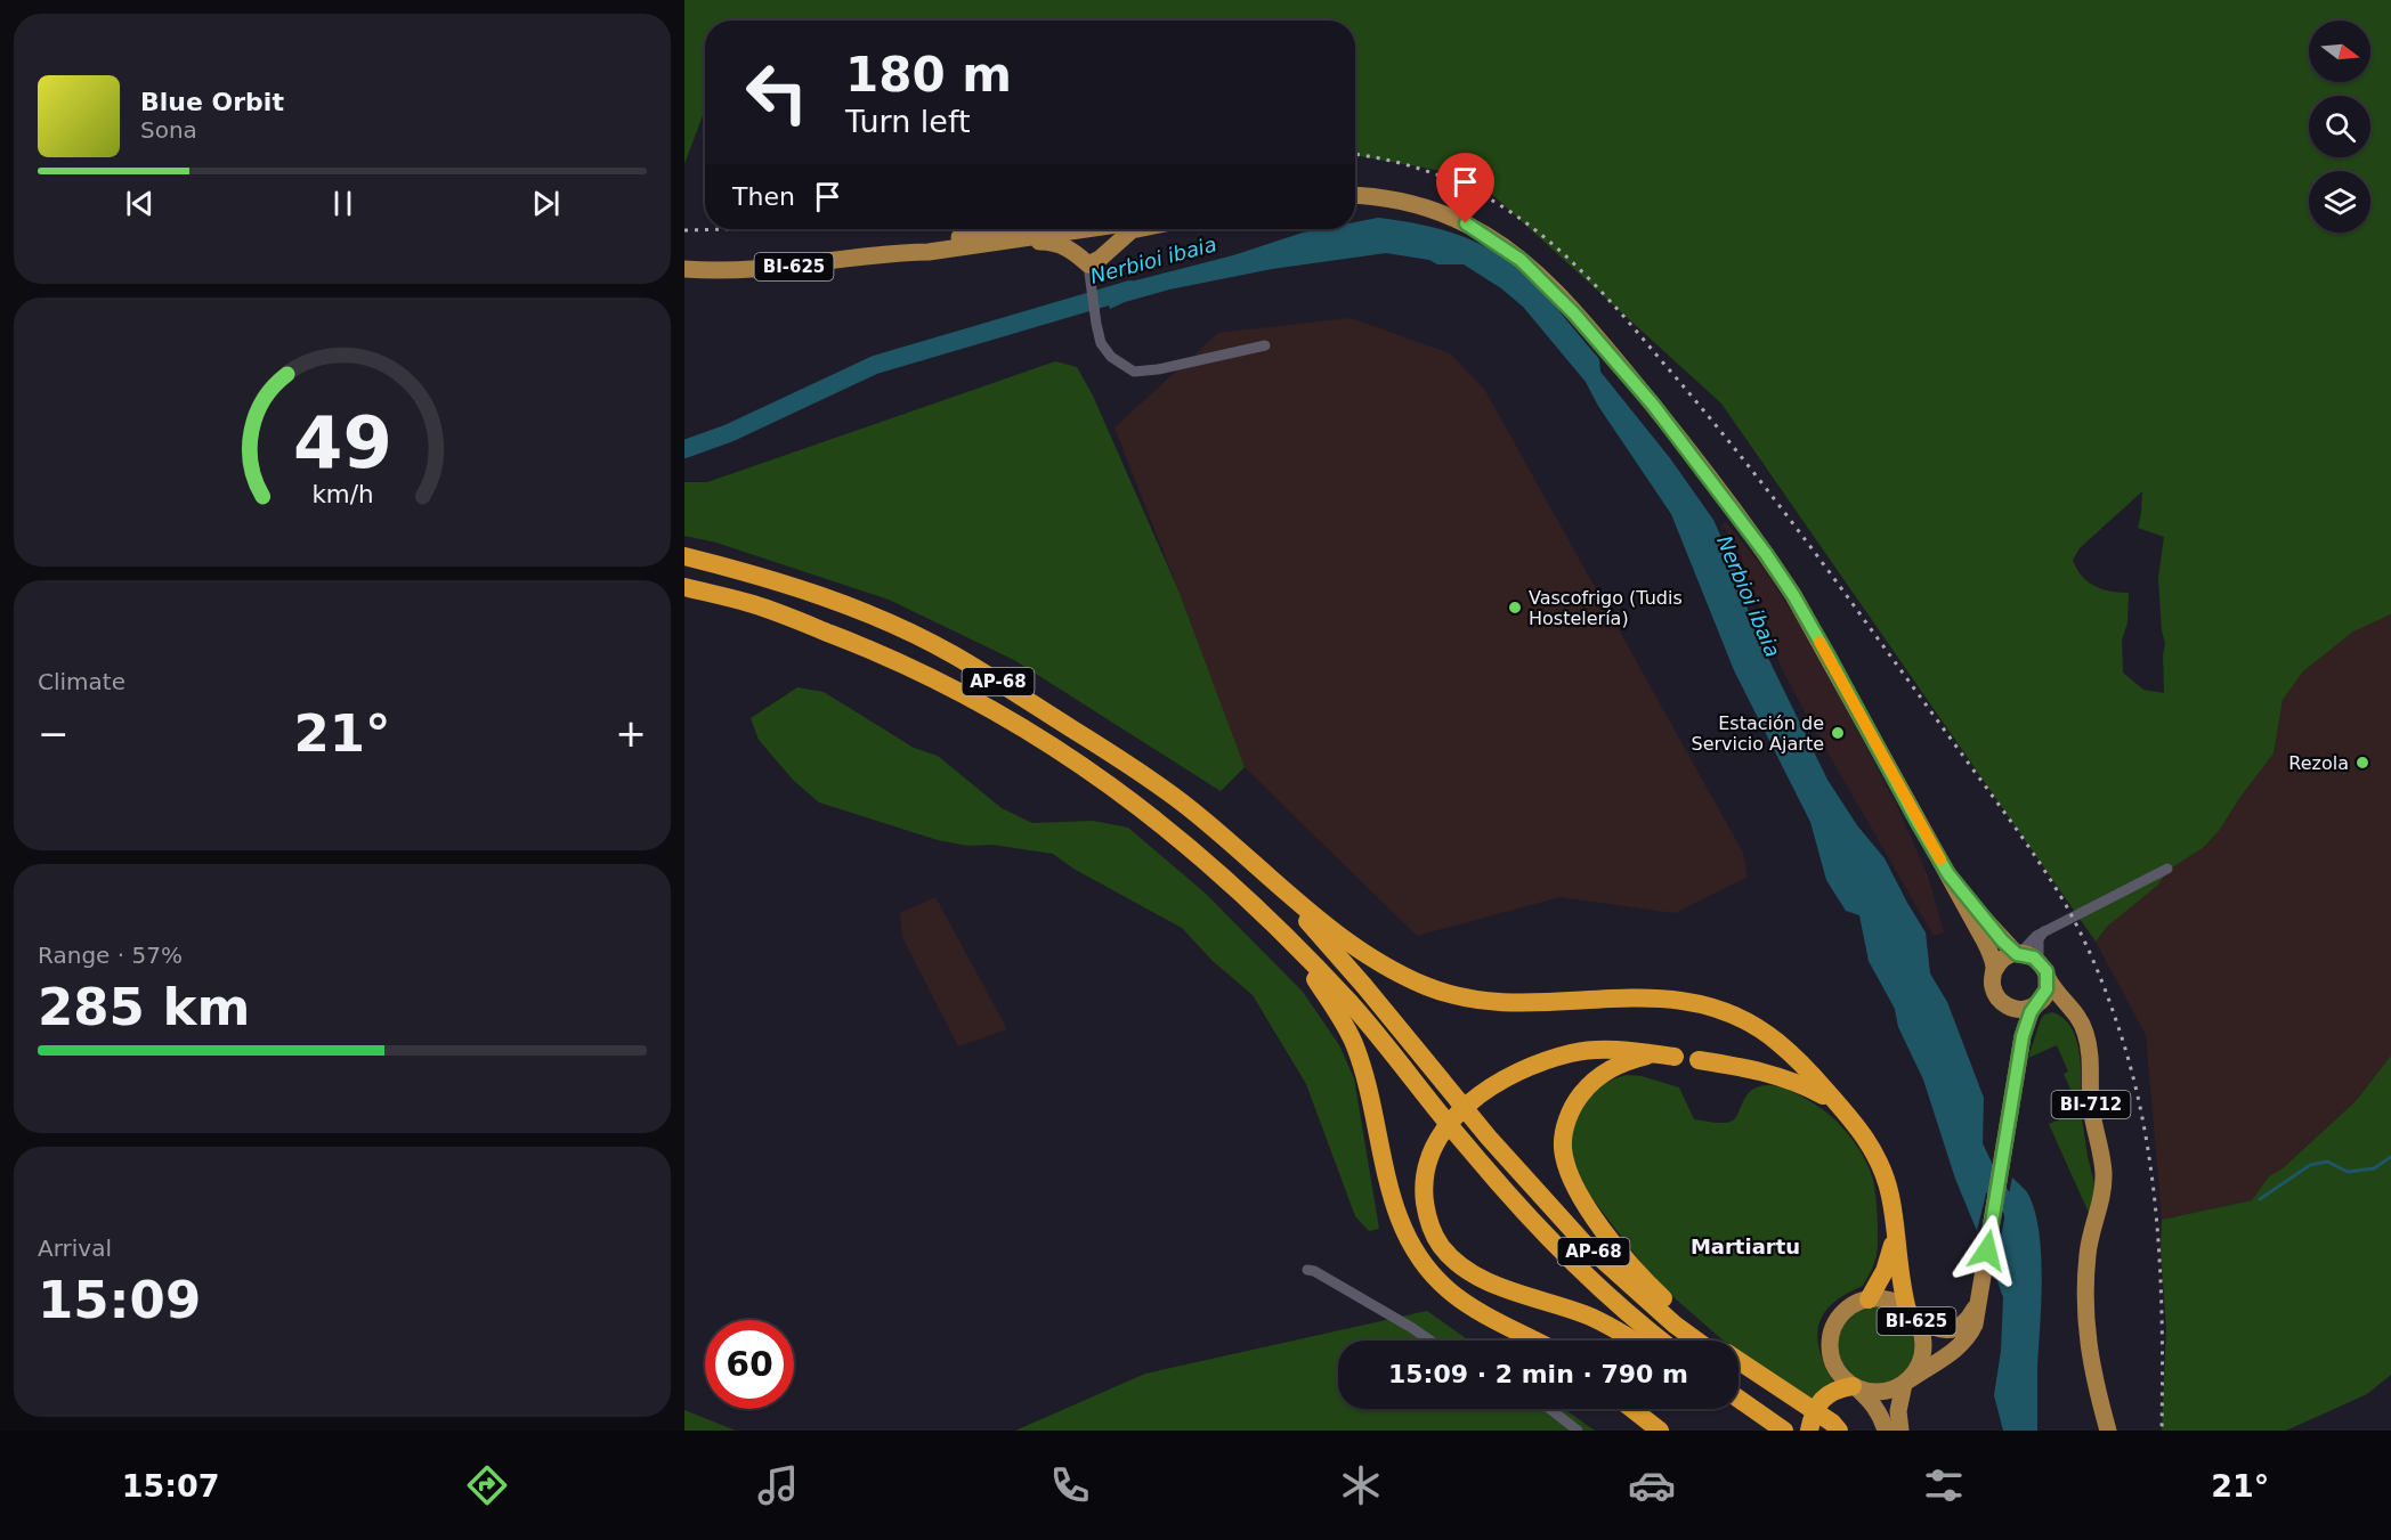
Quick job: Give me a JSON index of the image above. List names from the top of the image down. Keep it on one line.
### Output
{"streets":{"highway":["AP-68"],"main road":["BI-625","BI-712"]},"districts":["Martiartu"],"water":["Nerbioi ibaia"],"places":["Vascofrigo (Tudis Hostelería)","Estación de Servicio Ajarte","Rezola"],"north":"right","page":{"turn":["180 m","Turn left"],"song":["Blue Orbit","Sona"],"then":"Then","tile":["Climate",["Range · 57%","285 km"],["Arrival","15:09"]],"heat":["−","21°","+"],"limit":"60","trip":"15:09 · 2 min · 790 m","tabs":["15:07","21°"],"gauge":["49","km/h"]}}
